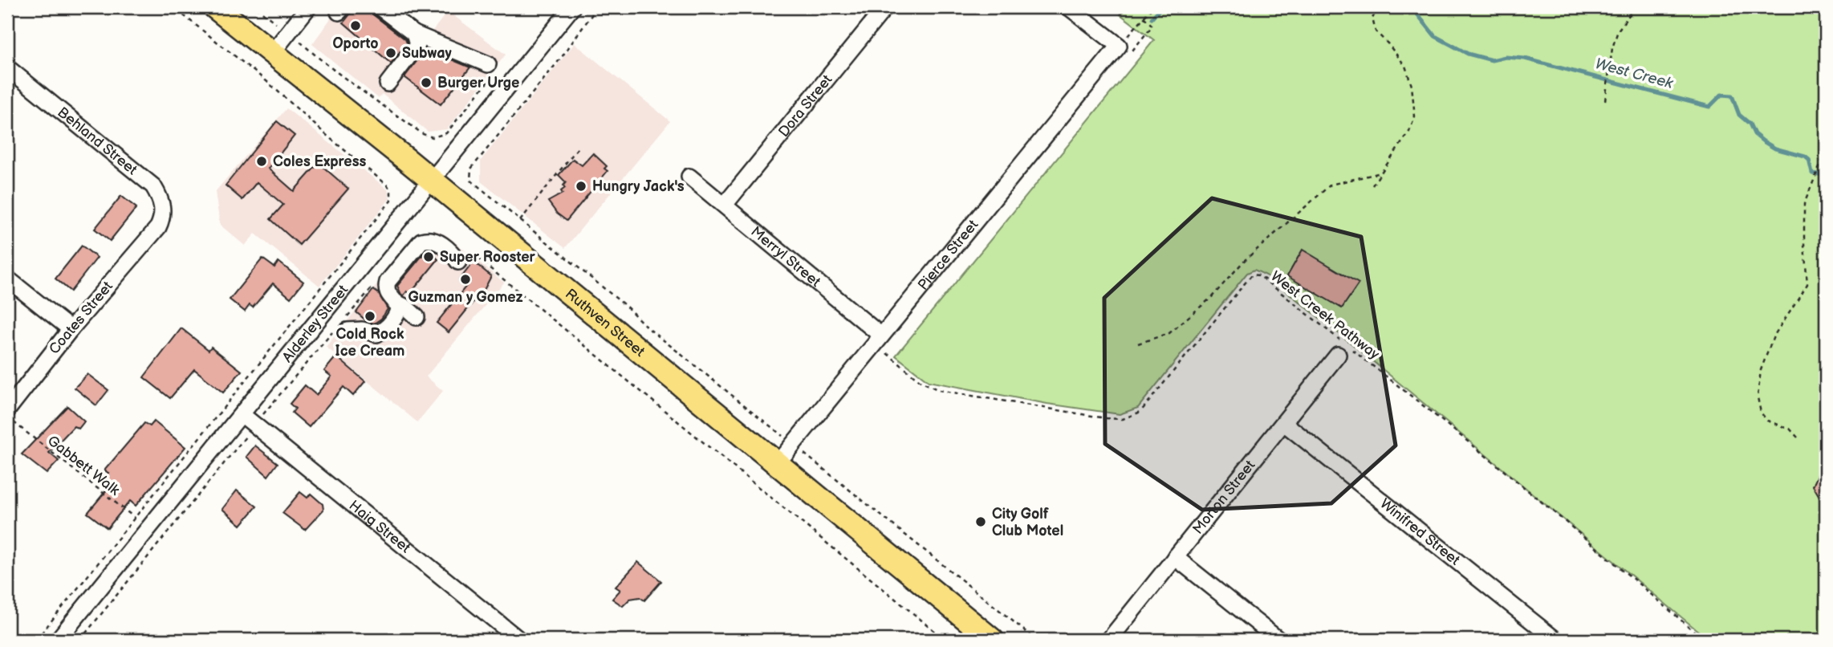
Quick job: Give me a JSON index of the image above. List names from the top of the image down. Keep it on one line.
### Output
{"streets":{"highway":["Ruthven Street"],"street":["Dora Street","Behland Street","Merryl Street","Pierce Street","Coates Street","Alderley Street","Morton Street","Haig Street","Winifred Street"],"path":["West Creek Pathway","Gabbett Walk"]},"crossings":[["Dora Street","Merryl Street"],["Behland Street","Coates Street"],["Merryl Street","Pierce Street"],["Pierce Street","Ruthven Street"],["West Creek Pathway","Morton Street"],["Ruthven Street","Alderley Street"],["Alderley Street","Gabbett Walk"],["Alderley Street","Haig Street"],["Morton Street","Winifred Street"]],"water":["West Creek"],"places":["Oporto","Subway","Burger Urge","Coles Express","Hungry Jack's","Super Rooster","Guzman y Gomez","Cold Rock Ice Cream","City Golf Club Motel"]}
